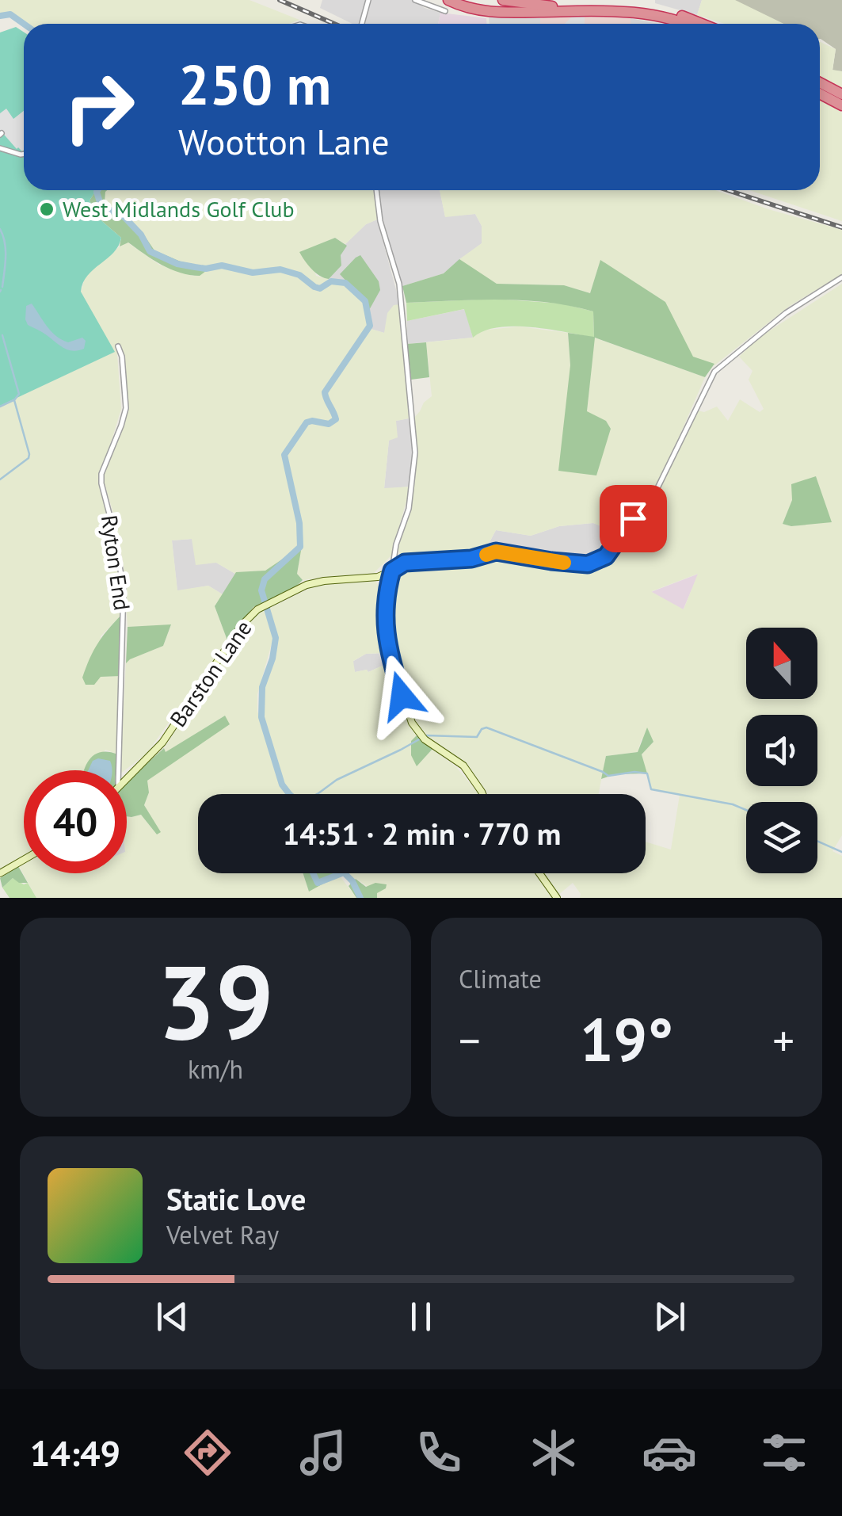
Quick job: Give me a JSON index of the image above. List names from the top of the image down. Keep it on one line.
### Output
{"streets":{"street":["Ryton End","Barston Lane"]},"places":["West Midlands Golf Club"],"north":"top","page":{"turn":["250 m","Wootton Lane"],"limit":"40","trip":"14:51 · 2 min · 770 m","tile":[["39","km/h"],"Climate"],"heat":["−","19°","+"],"song":["Static Love","Velvet Ray"],"tabs":"14:49"}}
